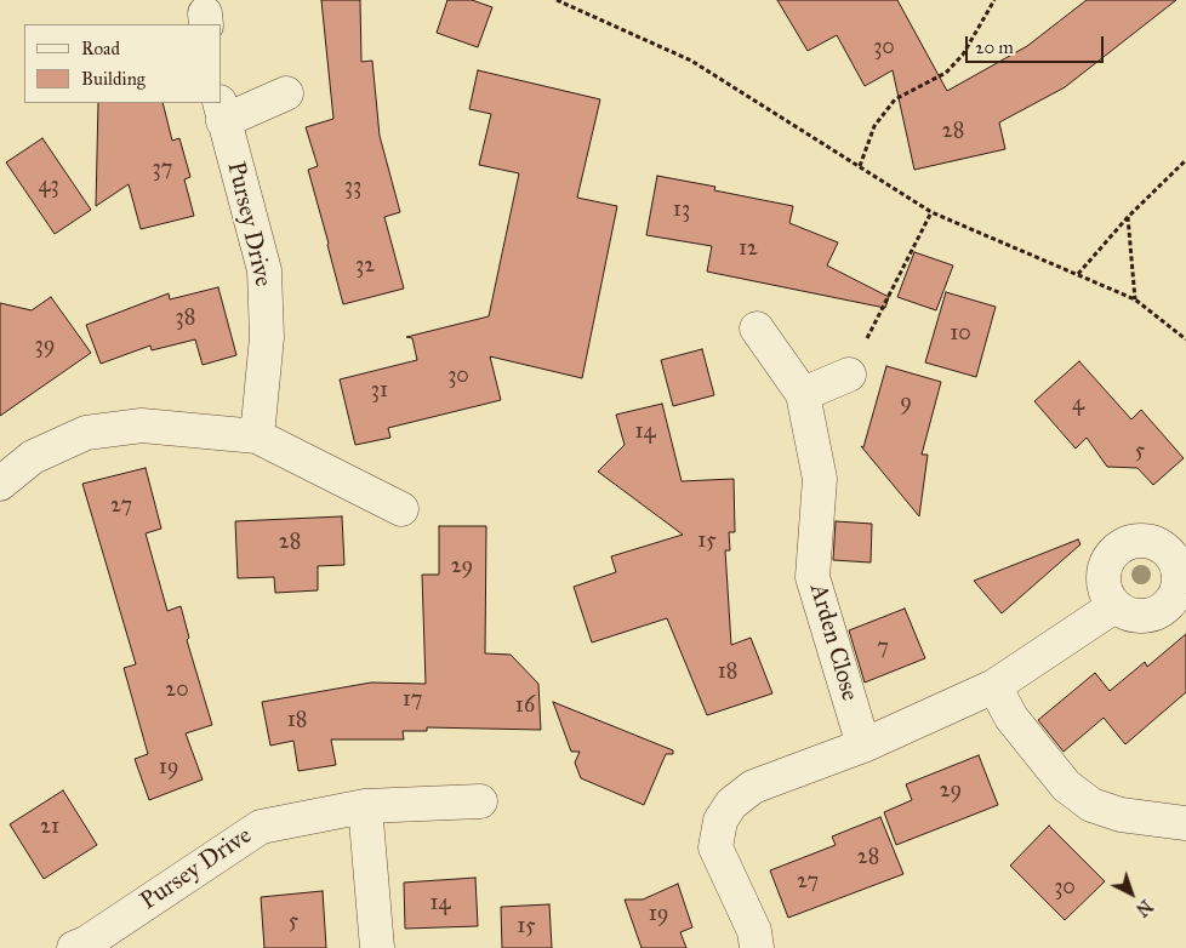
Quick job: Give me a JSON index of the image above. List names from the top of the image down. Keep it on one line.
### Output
{"streets":{"street":["Pursey Drive","Arden Close"]},"house_numbers":["30","28","37","43","33","13","12","32","38","10","39","30","31","9","4","14","5","27","15","28","29","7","18","20","17","16","18","19","29","21","28","27","30","14","19","5","15"],"legend":["Road","Building"],"scale_bar":"20 m","north":"bottom right"}
